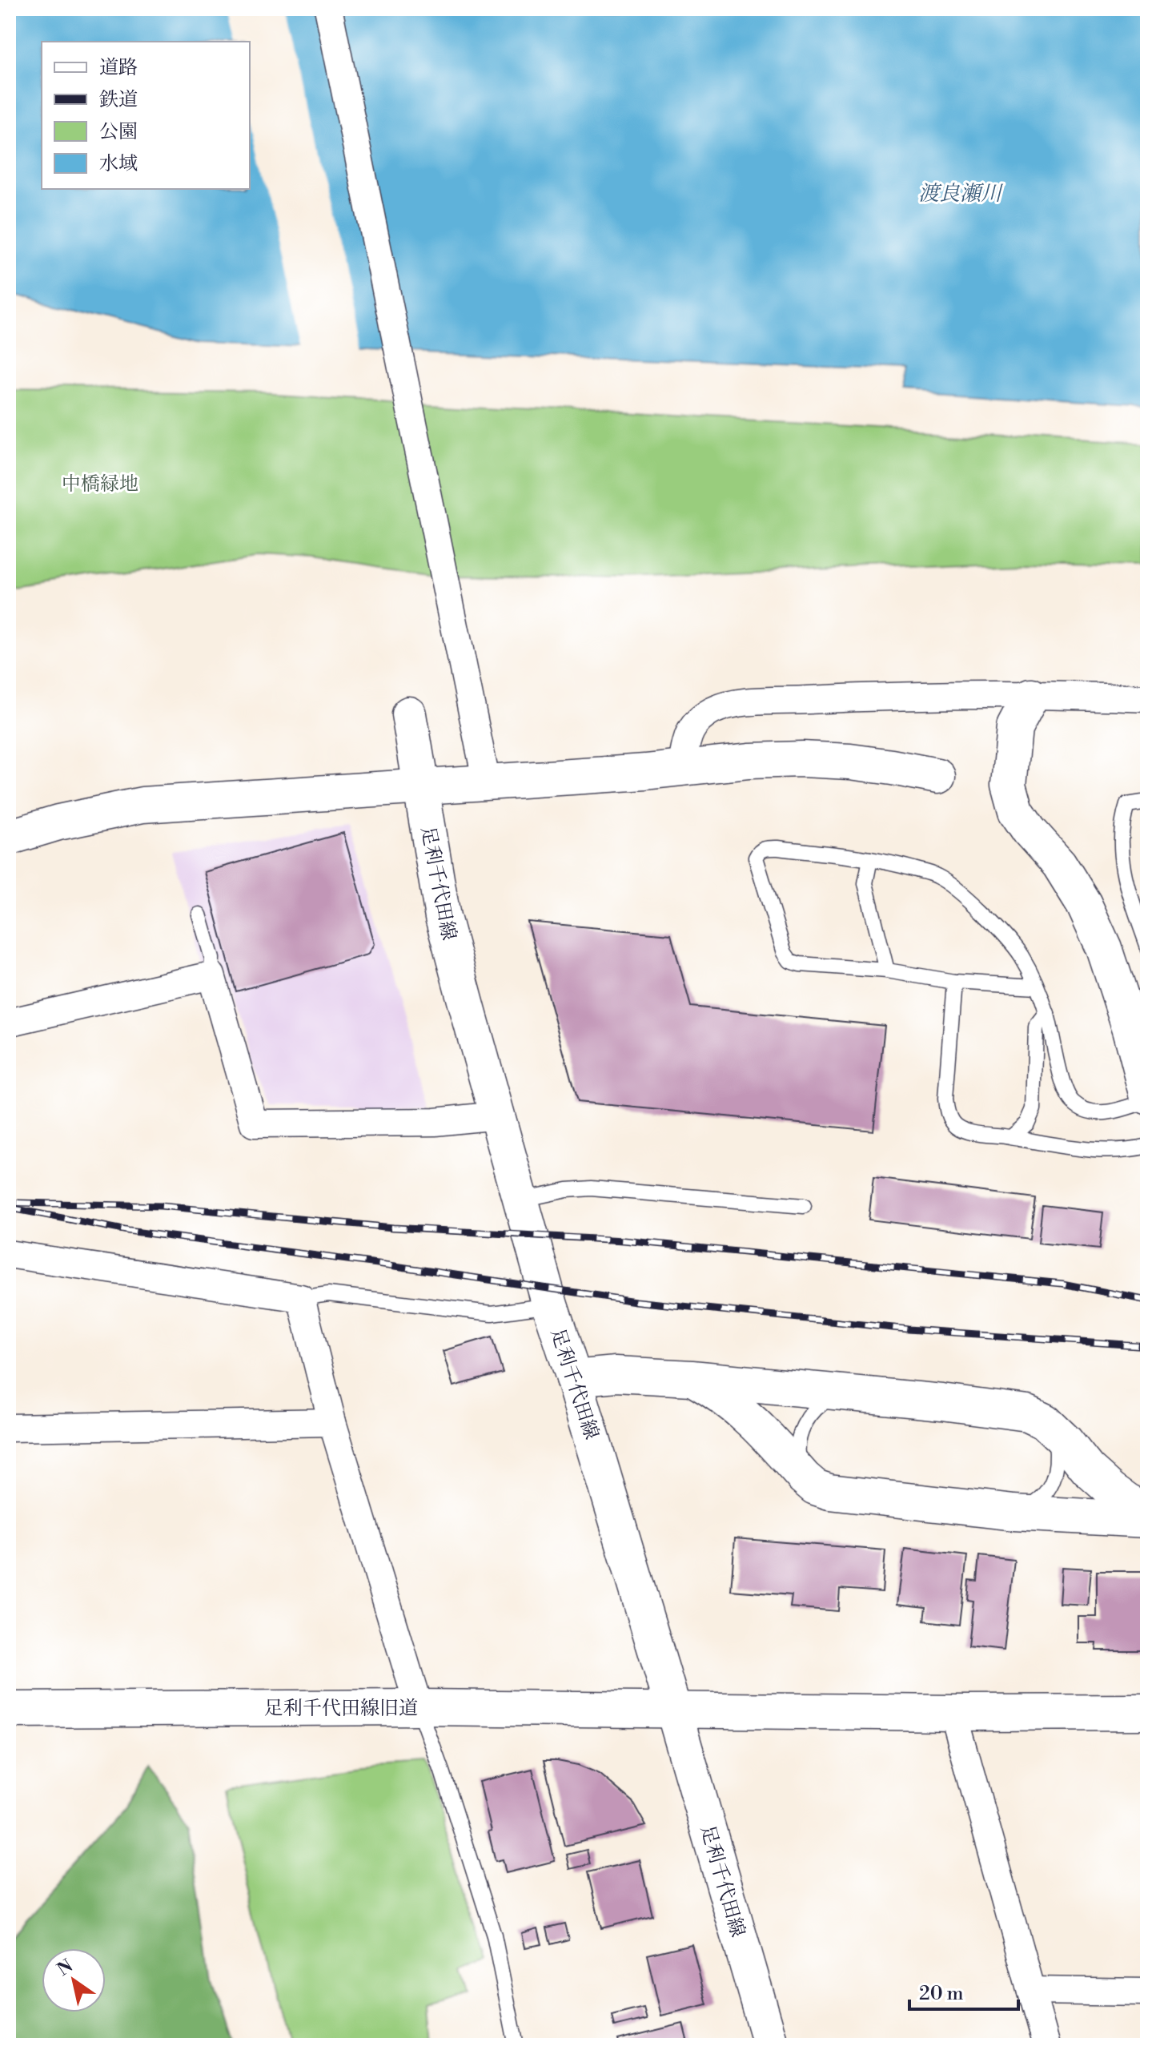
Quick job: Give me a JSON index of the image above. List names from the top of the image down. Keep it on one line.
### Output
{"streets":{"street":["足利千代田線","足利千代田線旧道"]},"crossings":[["足利千代田線","足利千代田線旧道"]],"water":["渡良瀬川"],"parks":["中橋緑地"],"legend":["道路","鉄道","公園","水域"],"scale_bar":"20 m","north":"top left"}
